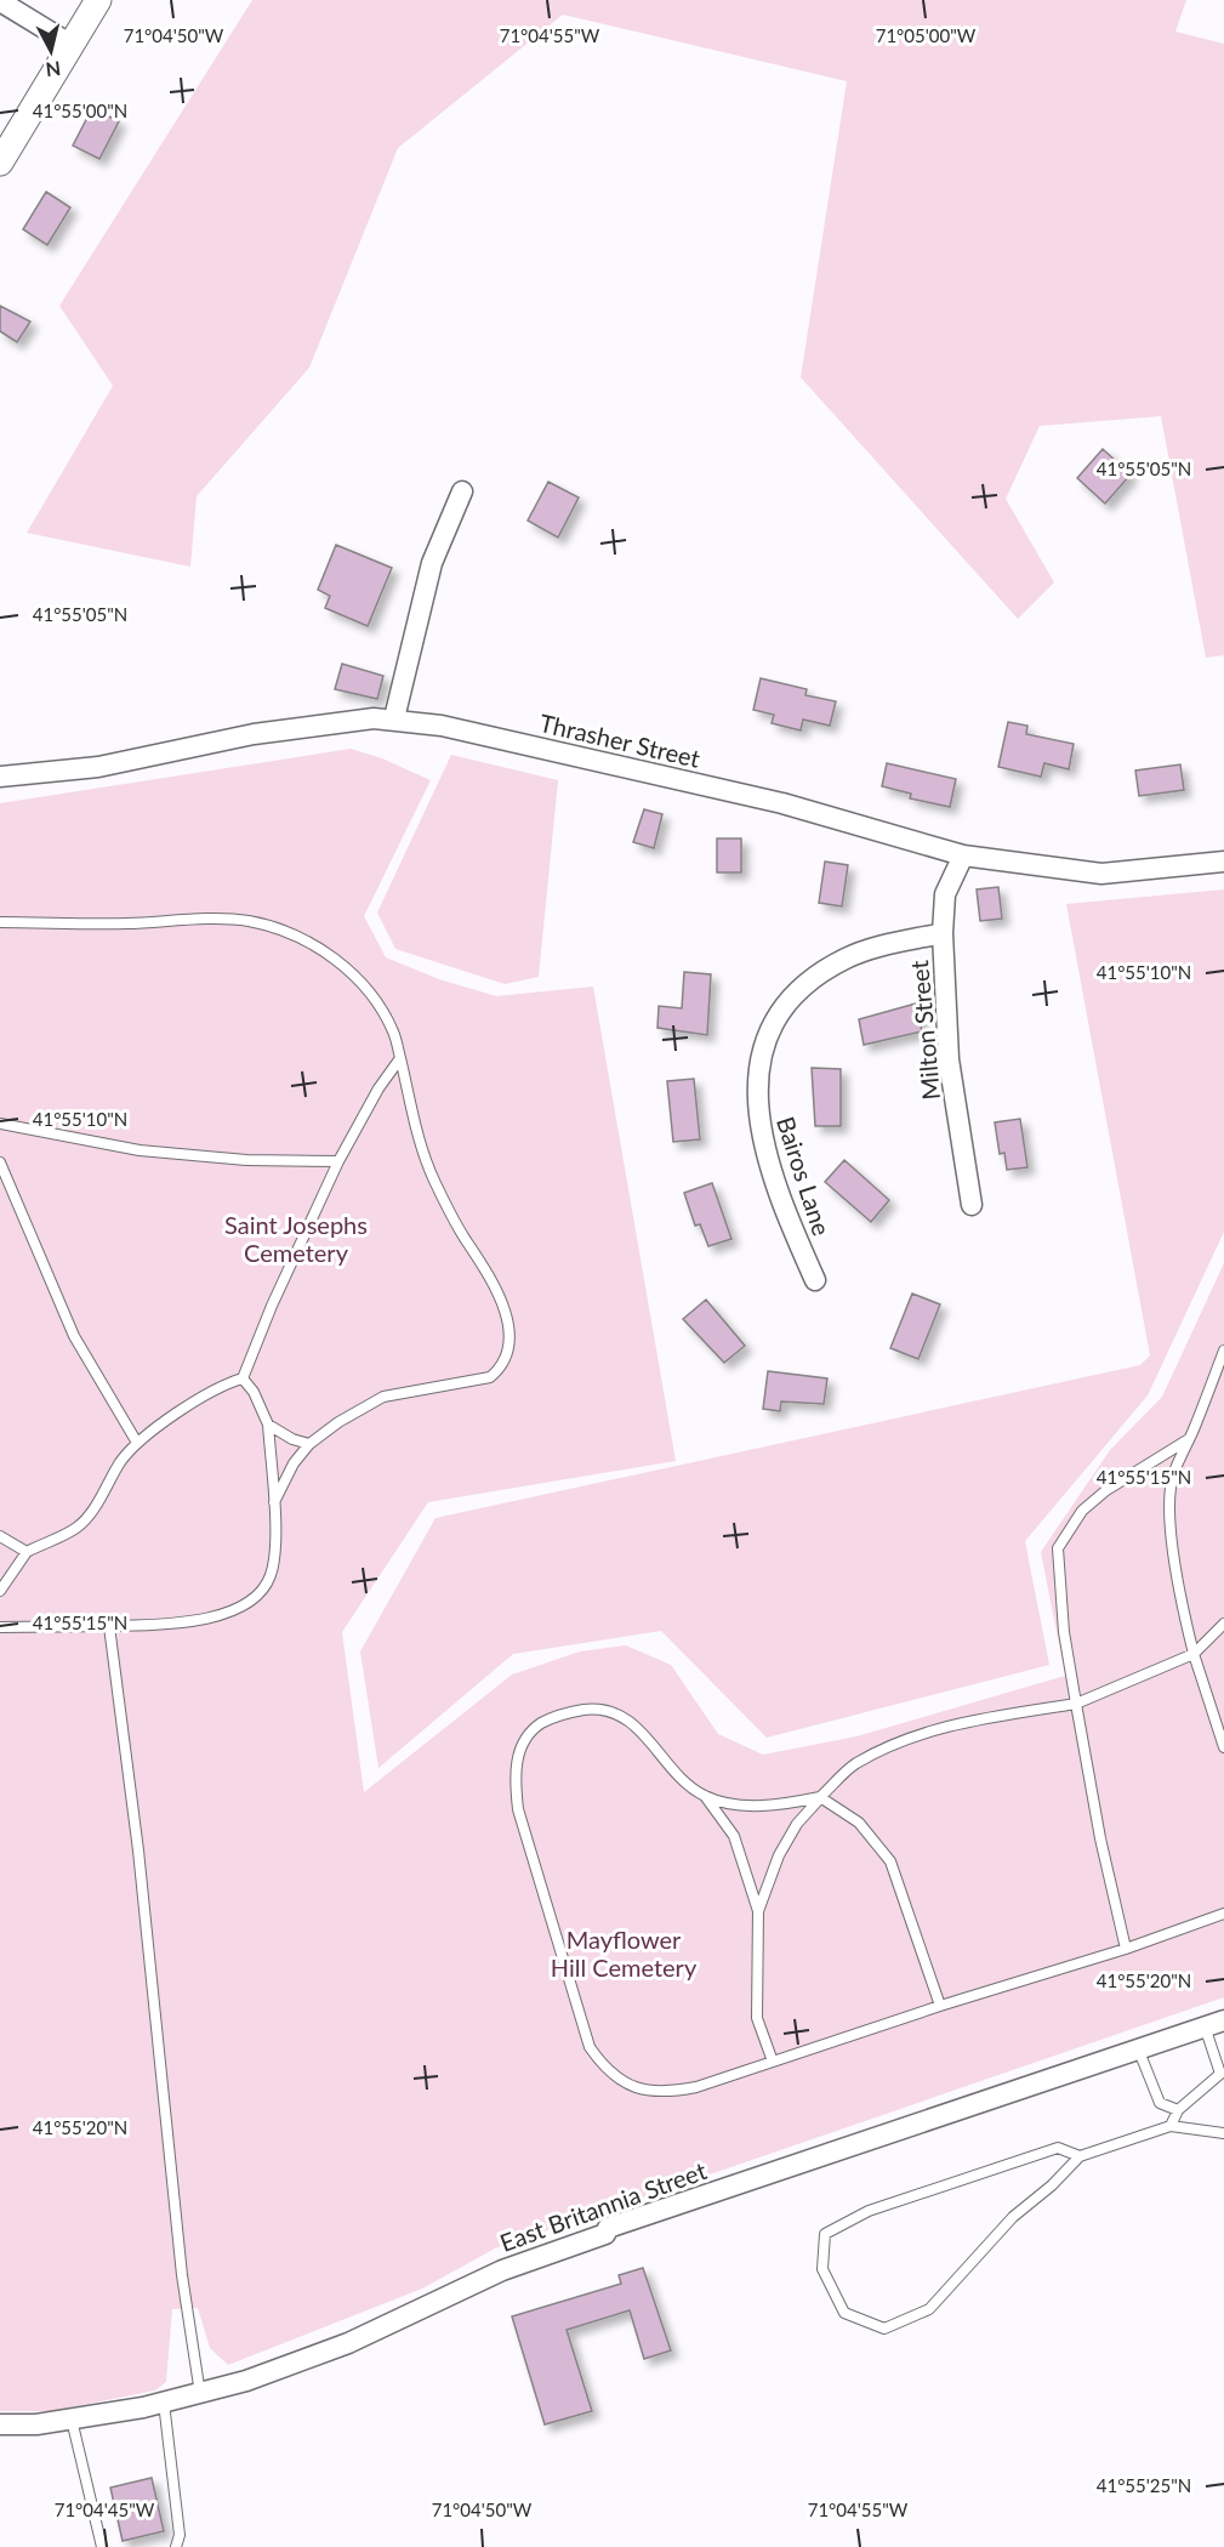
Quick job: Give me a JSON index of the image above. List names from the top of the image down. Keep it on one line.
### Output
{"streets":{"street":["Thrasher Street","Milton Street","Bairos Lane","East Britannia Street"]},"crossings":[["Thrasher Street","Milton Street"],["Milton Street","Bairos Lane"]],"parks":["Saint Josephs Cemetery","Mayflower Hill Cemetery"],"north":"bottom","coordinates":["71°04'50\"W","71°04'55\"W","71°05'00\"W","41°55'00\"N","41°55'05\"N","41°55'10\"N","41°55'15\"N","41°55'20\"N","41°55'25\"N","71°04'45\"W"]}
